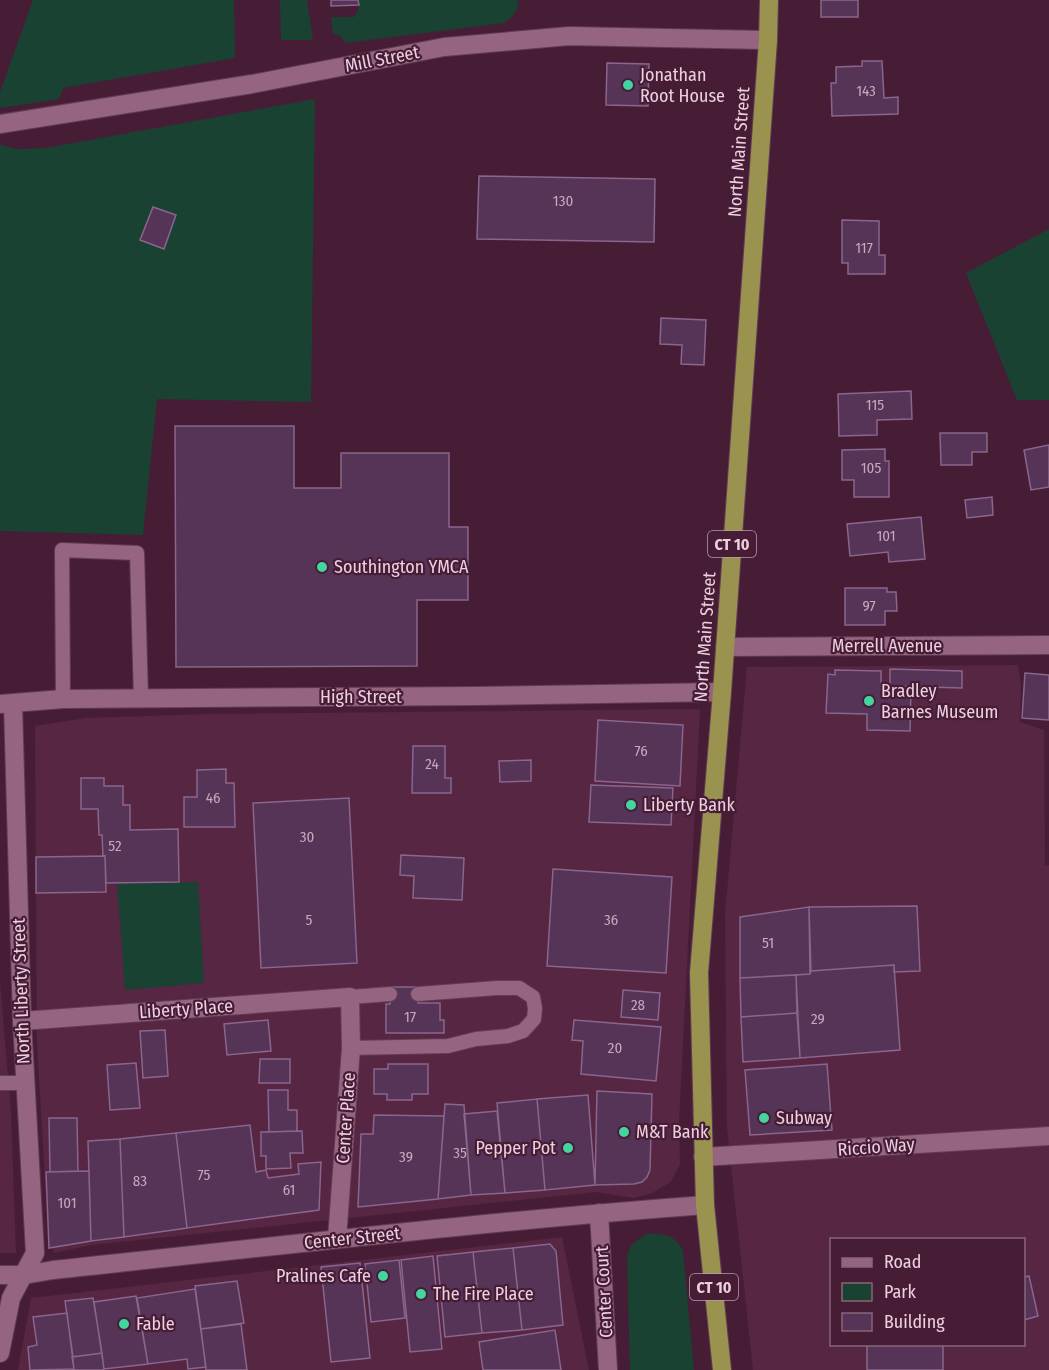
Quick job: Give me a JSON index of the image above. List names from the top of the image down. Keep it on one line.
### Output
{"streets":{"highway":["North Main Street","CT 10"],"street":["Mill Street","Merrell Avenue","High Street","North Liberty Street","Liberty Place","Center Place","Riccio Way","Center Street","Center Court"]},"crossings":[["Mill Street","North Main Street"],["North Main Street","CT 10"],["North Main Street","Merrell Avenue"],["North Main Street","High Street"],["North Main Street","Riccio Way"],["North Main Street","Center Street"],["CT 10","Center Street"],["High Street","North Liberty Street"],["North Liberty Street","Liberty Place"],["North Liberty Street","Center Street"],["Liberty Place","Center Place"],["Center Place","Center Street"],["Center Street","Center Court"]],"places":["Jonathan Root House","Southington YMCA","Bradley Barnes Museum","Liberty Bank","Subway","M&T Bank","Pepper Pot","Pralines Cafe","The Fire Place","Fable"],"house_numbers":["143","130","117","115","105","101","97","76","24","46","30","52","5","36","51","28","17","29","20","35","39","75","83","61","101"],"legend":["Road","Park","Building"]}
